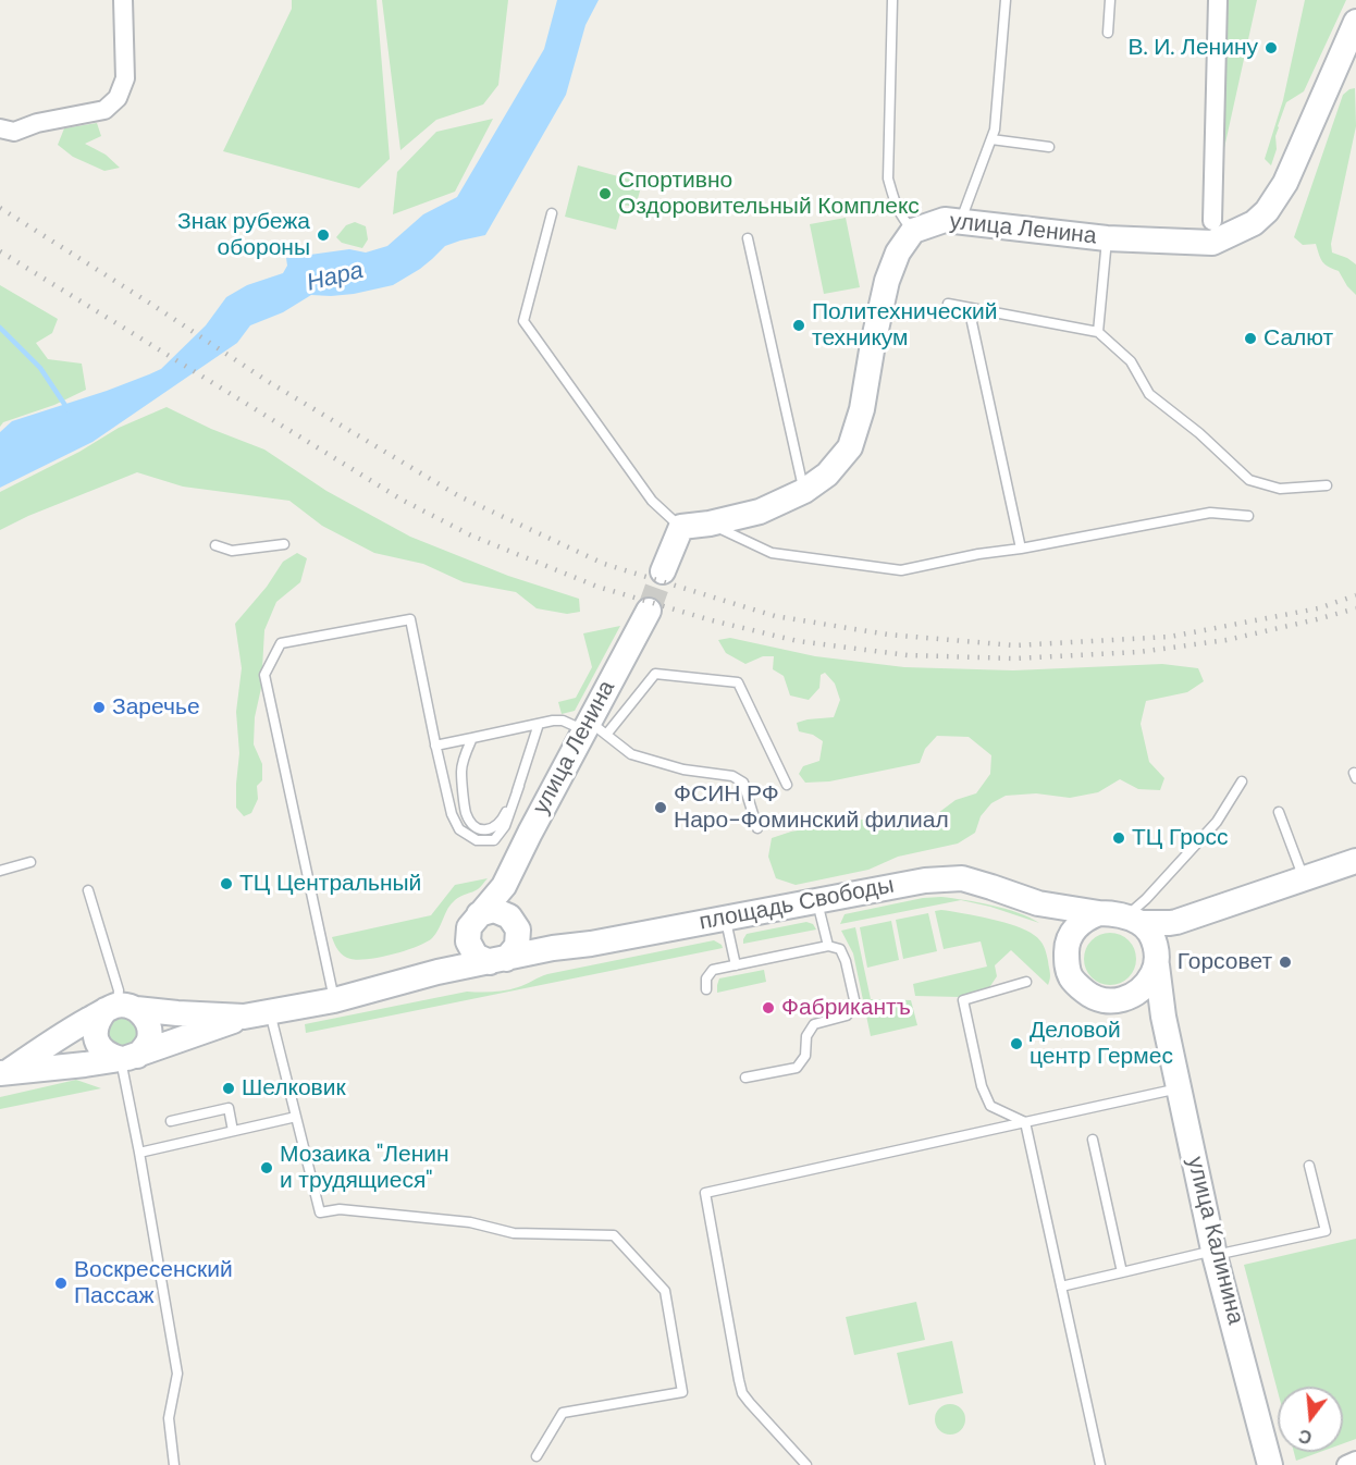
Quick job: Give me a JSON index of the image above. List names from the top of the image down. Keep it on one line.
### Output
{"streets":{"main road":["улица Ленина","площадь Свободы","улица Калинина"]},"crossings":[["улица Ленина","площадь Свободы"],["площадь Свободы","улица Калинина"]],"water":["Нара"],"places":["В. И. Ленину","Спортивно Оздоровительный Комплекс","Знак рубежа обороны","Политехнический техникум","Салют","Заречье","ФСИН РФ Наро-Фоминский филиал","ТЦ Гросс","ТЦ Центральный","Горсовет","Фабрикантъ","Деловой центр Гермес","Шелковик","Мозаика \"Ленин и трудящиеся\"","Воскресенский Пассаж"],"north":"bottom"}
